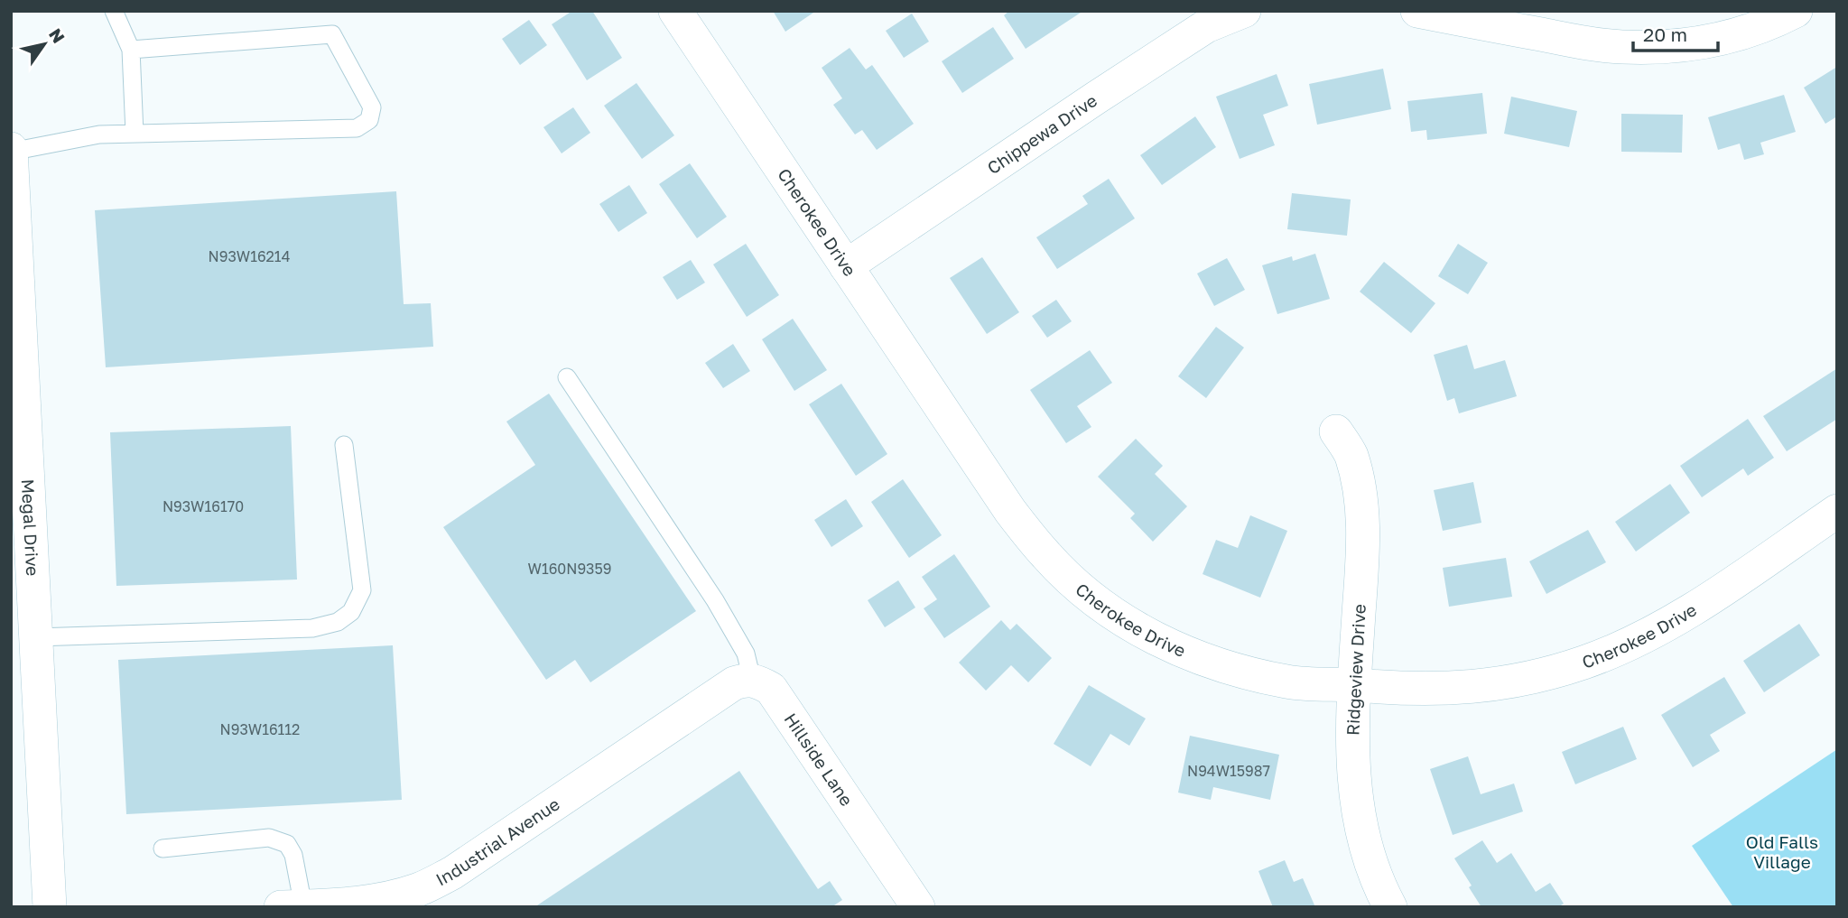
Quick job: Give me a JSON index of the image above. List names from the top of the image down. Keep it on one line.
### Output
{"streets":{"street":["Chippewa Drive","Cherokee Drive","Megal Drive","Ridgeview Drive","Hillside Lane","Industrial Avenue"]},"crossings":[["Chippewa Drive","Cherokee Drive"],["Cherokee Drive","Ridgeview Drive"],["Hillside Lane","Industrial Avenue"]],"parks":["Old Falls Village"],"house_numbers":["N93W16214","N93W16170","W160N9359","N93W16112","N94W15987"],"scale_bar":"20 m","north":"top right"}
